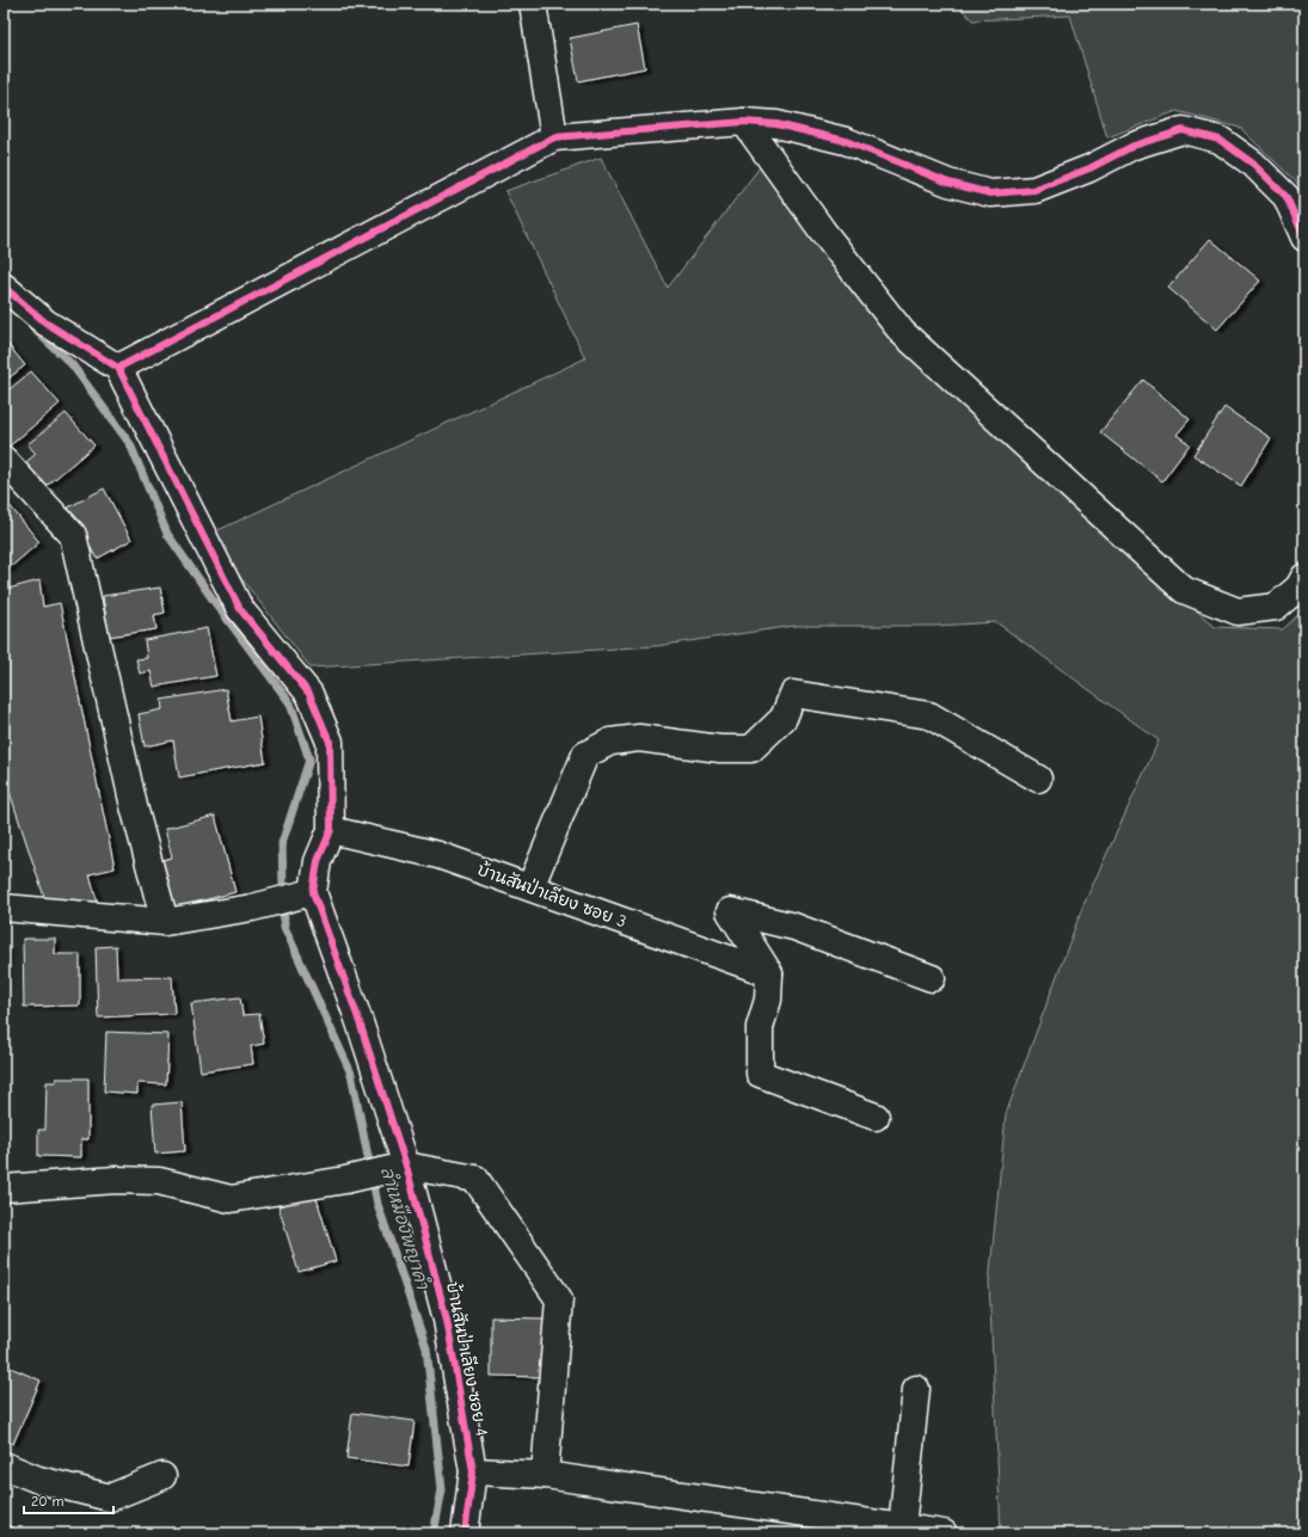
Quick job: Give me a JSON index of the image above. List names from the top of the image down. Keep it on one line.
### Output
{"streets":{"street":["บ้านสันป่าเลียง ซอย 3","บ้านสันป่าเลียง ซอย 4"]},"water":["ลำเหมืองพญาคำ"],"scale_bar":"20 m"}
